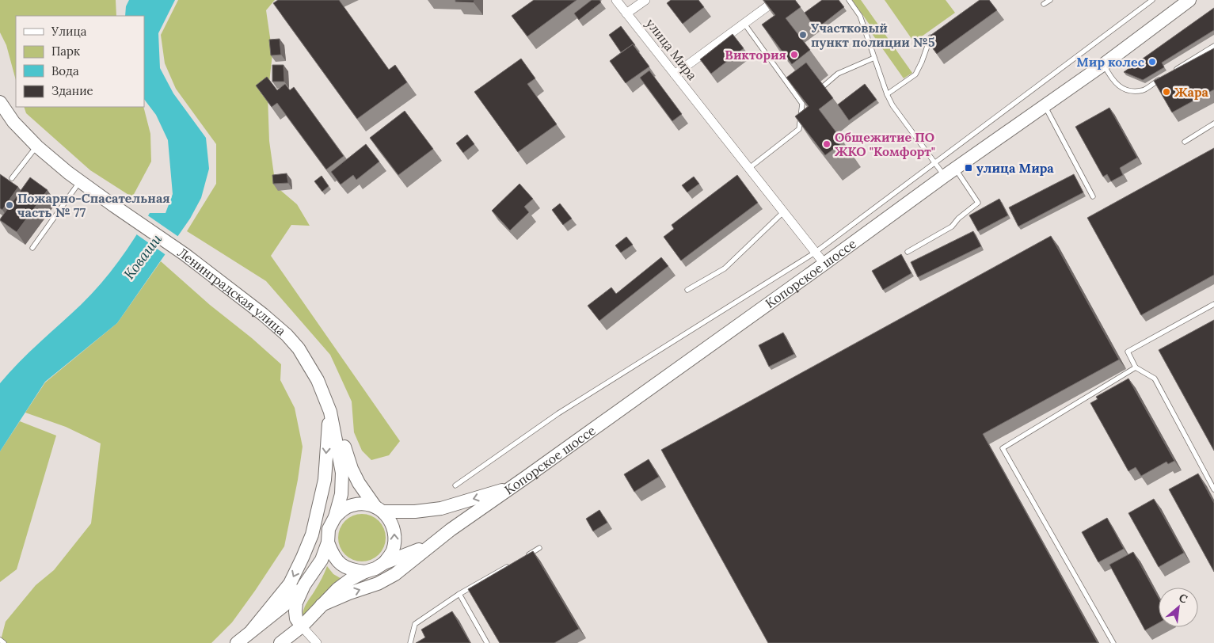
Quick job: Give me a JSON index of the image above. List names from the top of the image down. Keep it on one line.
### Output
{"streets":{"main road":["Копорское шоссе","Ленинградская улица"],"street":["улица Мира"]},"crossings":[["улица Мира","Копорское шоссе"]],"water":["Коваши"],"places":{"other":["Участковый пункт полиции №5","Виктория","Мир колес","Жара","Общежитие ПО ЖКО \"Комфорт\"","Пожарно-Спасательная часть № 77"],"transit":["улица Мира"]},"legend":["Улица","Парк","Вода","Здание"],"north":"top right"}
